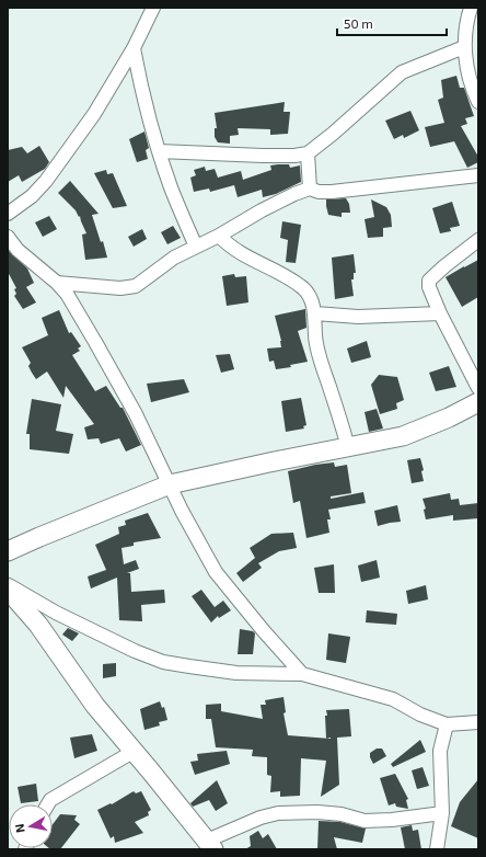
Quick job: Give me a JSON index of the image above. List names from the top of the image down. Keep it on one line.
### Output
{"scale_bar":"50 m","north":"left"}
